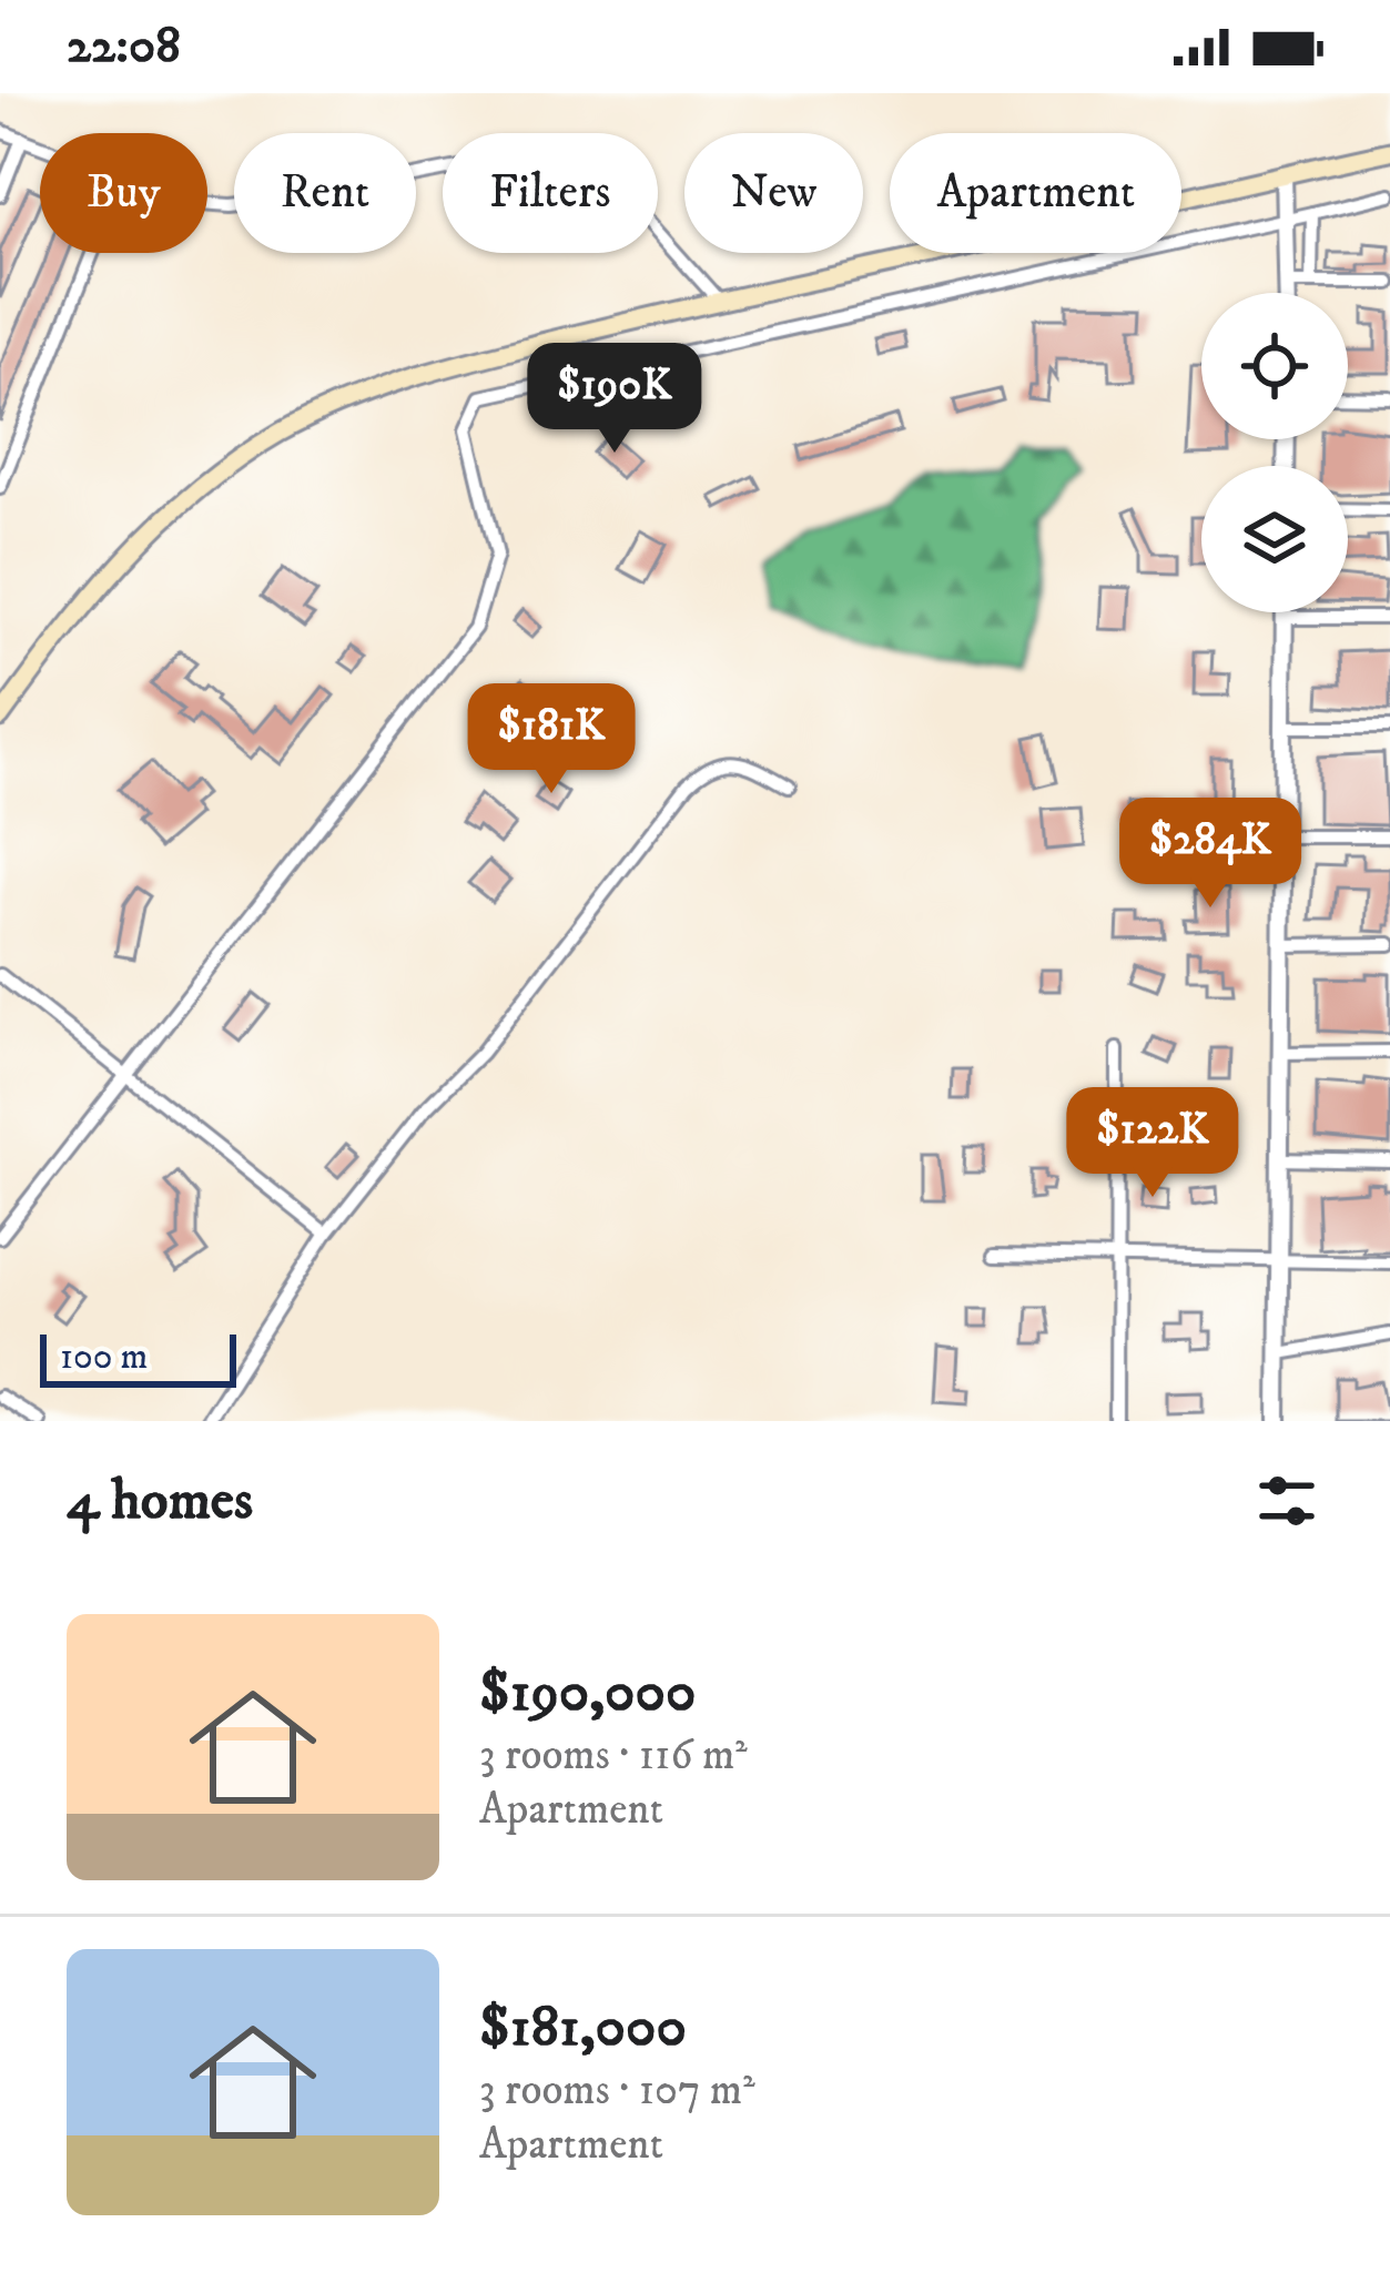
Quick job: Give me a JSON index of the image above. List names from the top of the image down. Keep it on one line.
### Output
{"scale_bar":"100 m","page":{"status":"22:08","chip":["Buy","Rent","Filters","New","Apartment"],"price":["$190K","$181K","$284K","$122K"],"scale":"100 m","heading":"4 homes","list":[{"name":"$190,000","note":"3 rooms · 116 m² · Apartment"},{"name":"$181,000","note":"3 rooms · 107 m² · Apartment"}]}}
